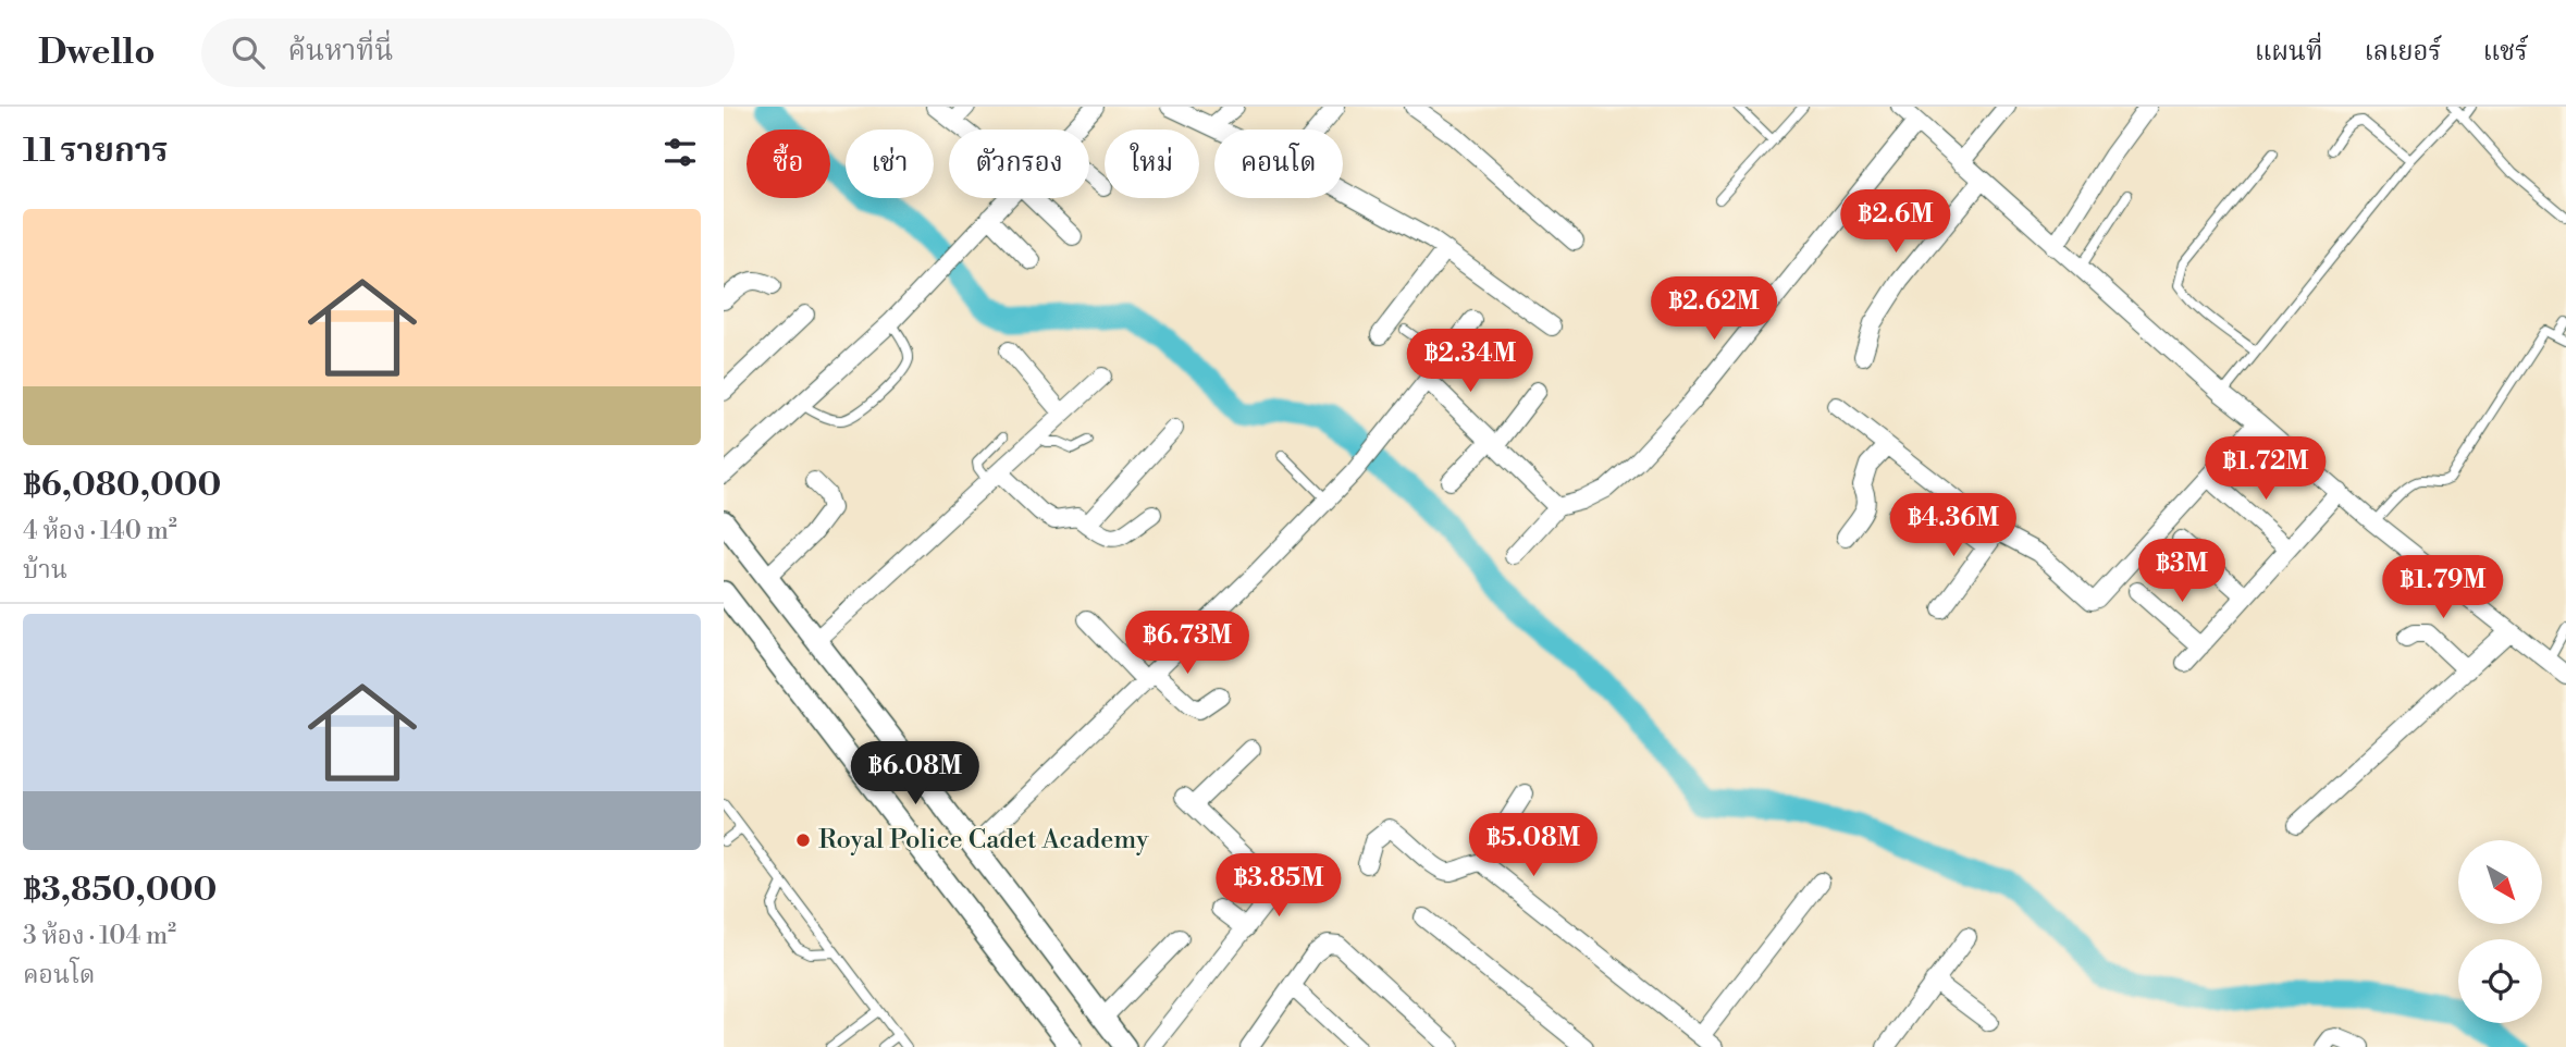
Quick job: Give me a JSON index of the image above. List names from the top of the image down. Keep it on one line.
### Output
{"places":["Royal Police Cadet Academy"],"north":"bottom right","page":{"header":"Dwello","search":"ค้นหาที่นี่","nav":["แผนที่","เลเยอร์","แชร์"],"heading":"11 รายการ","chip":["ซื้อ","เช่า","ตัวกรอง","ใหม่","คอนโด"],"price":["฿2.6M","฿2.62M","฿2.34M","฿1.72M","฿4.36M","฿3M","฿1.79M","฿6.73M","฿6.08M","฿5.08M","฿3.85M"],"list":[{"name":"฿6,080,000","note":"4 ห้อง · 140 m² · บ้าน"},{"name":"฿3,850,000","note":"3 ห้อง · 104 m² · คอนโด"}]}}
